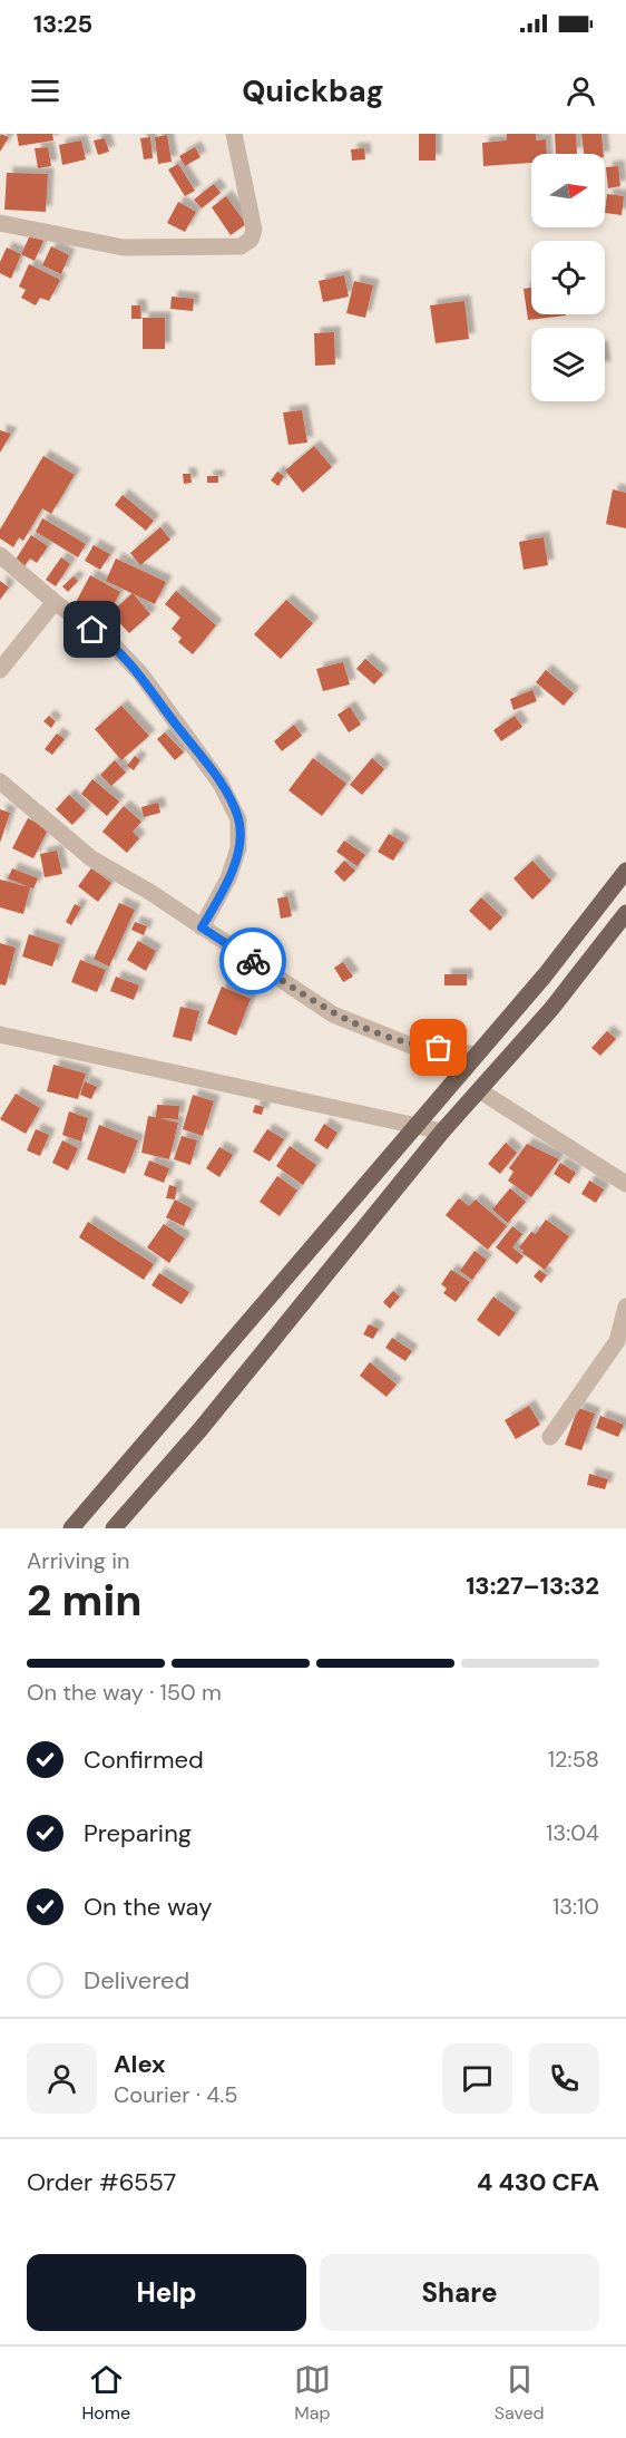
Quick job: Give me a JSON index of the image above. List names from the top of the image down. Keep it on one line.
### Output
{"north":"right","page":{"status":"13:25","header":"Quickbag","heading":["2 min","Arriving in","13:27–13:32"],"panel":["Alex","Courier · 4.5","Order #6557","4 430 CFA"],"bar":"On the way · 150 m","list":[["Confirmed","12:58"],["Preparing","13:04"],["On the way","13:10"],"Delivered"],"buttons":["Help","Share"],"tabs":["Home","Map","Saved"]}}
